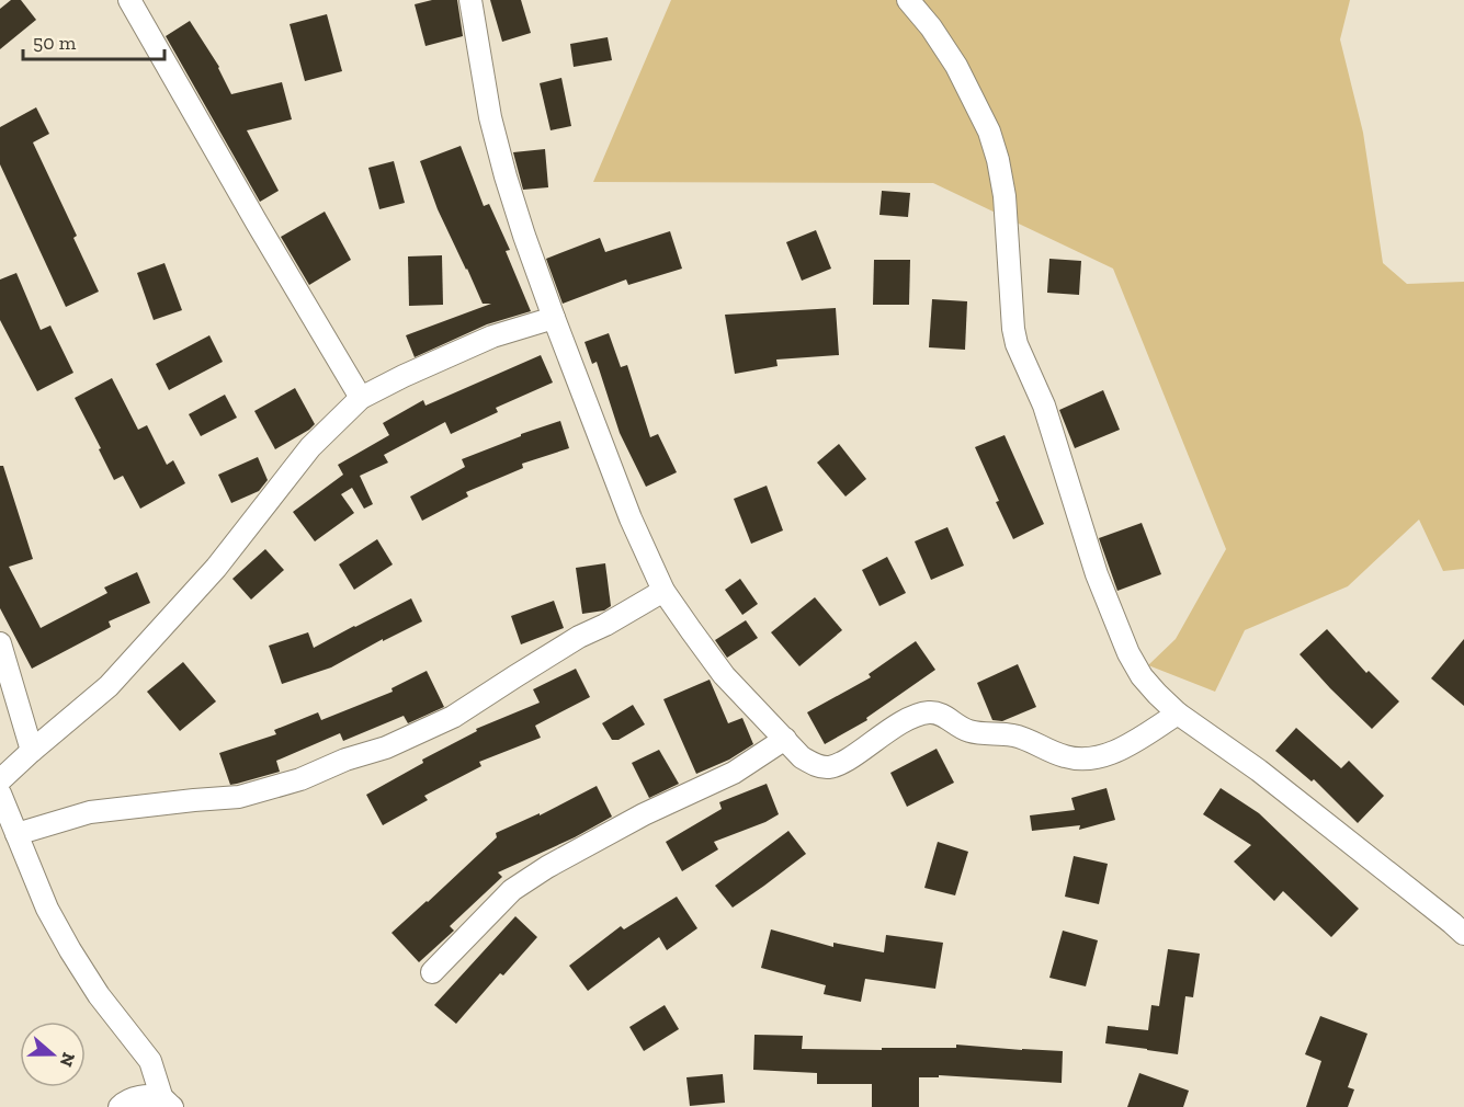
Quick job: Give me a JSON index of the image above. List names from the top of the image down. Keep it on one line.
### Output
{"scale_bar":"50 m","north":"right"}
